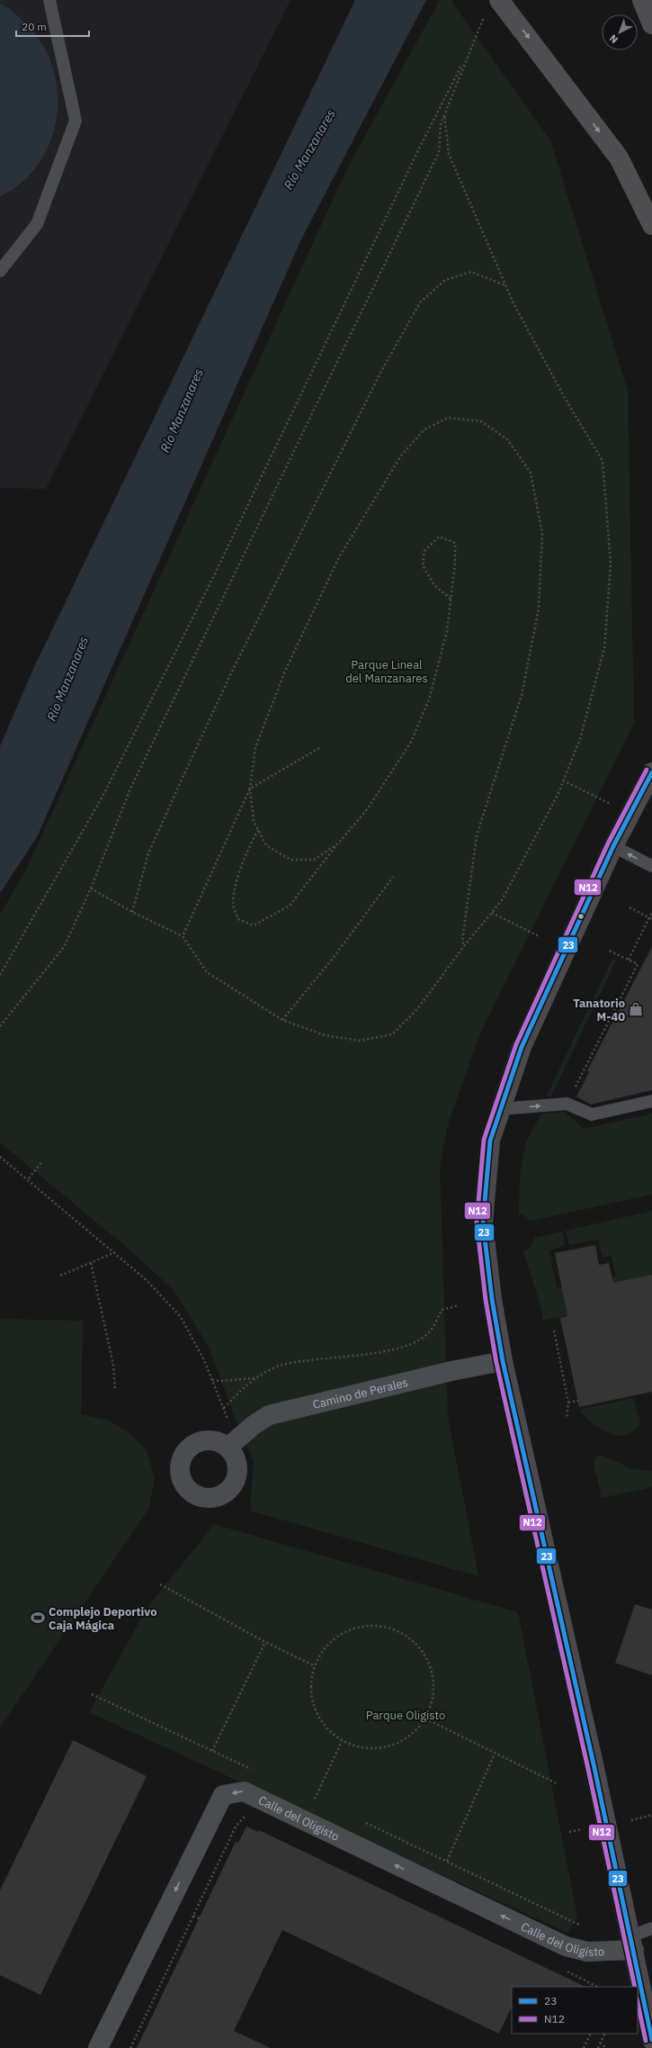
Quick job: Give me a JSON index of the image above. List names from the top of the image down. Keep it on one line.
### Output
{"streets":{"street":["Camino de Perales","Calle del Oligisto"]},"water":["Río Manzanares"],"parks":["Parque Lineal del Manzanares","Parque Oligisto"],"places":{"shop":["Tanatorio M-40"],"sports":["Complejo Deportivo Caja Mágica"]},"lines":["transit line N12","transit line 23"],"legend":["23","N12"],"scale_bar":"20 m","north":"bottom left"}
